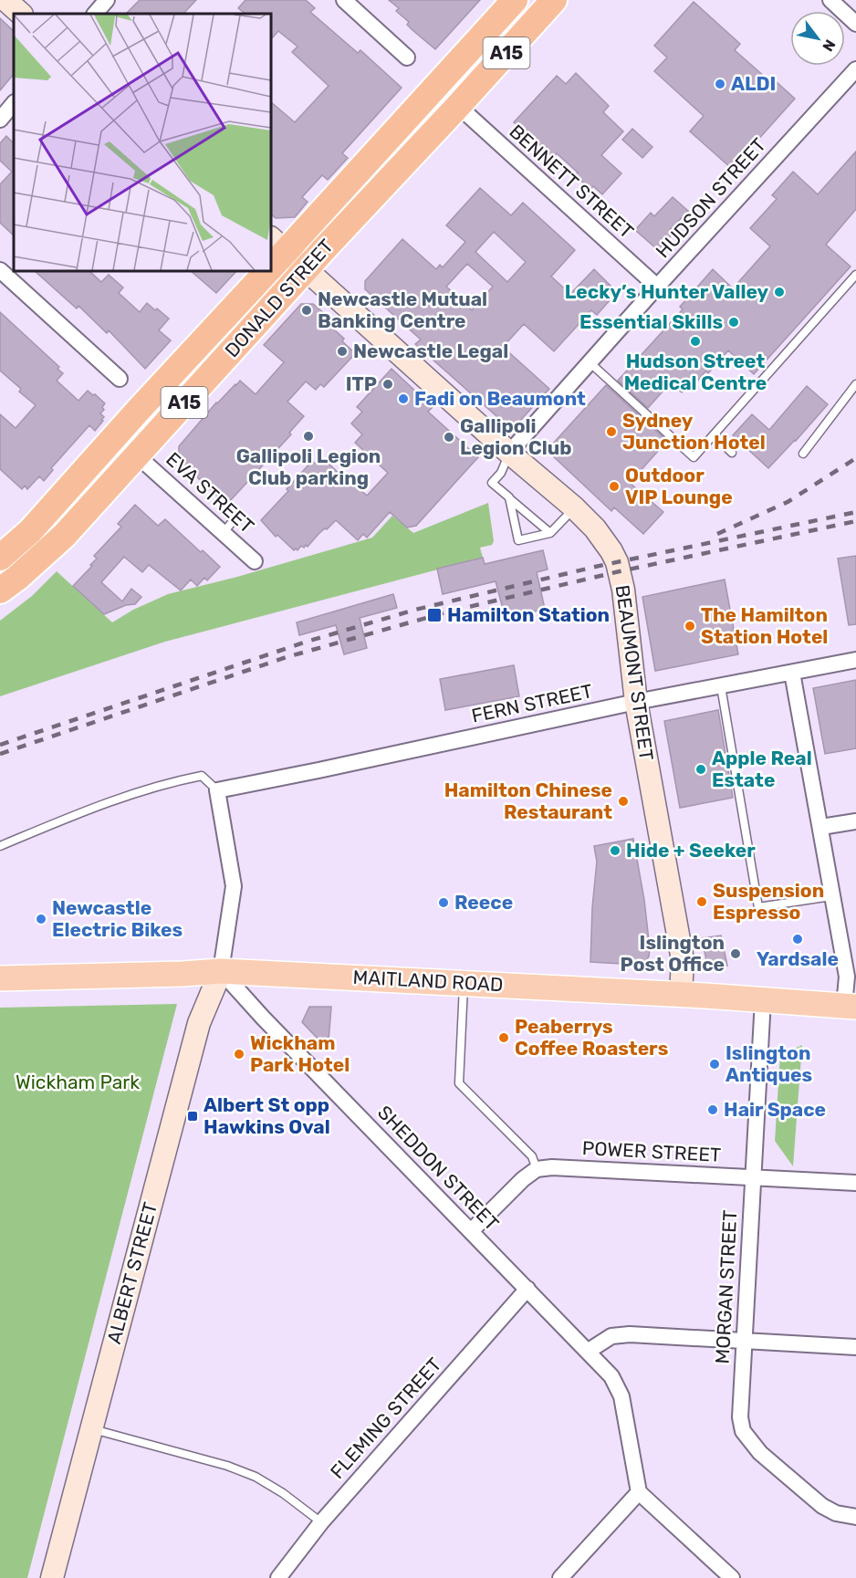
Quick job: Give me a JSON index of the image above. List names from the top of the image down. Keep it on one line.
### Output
{"streets":{"highway":["A15","DONALD STREET"],"main road":["BEAUMONT STREET","MAITLAND ROAD","ALBERT STREET"],"street":["BENNETT STREET","HUDSON STREET","EVA STREET","FERN STREET","POWER STREET","SHEDDON STREET","MORGAN STREET","FLEMING STREET"]},"crossings":[["BENNETT STREET","HUDSON STREET"],["BENNETT STREET","DONALD STREET"],["HUDSON STREET","BEAUMONT STREET"],["DONALD STREET","EVA STREET"],["DONALD STREET","BEAUMONT STREET"],["BEAUMONT STREET","FERN STREET"],["BEAUMONT STREET","MAITLAND ROAD"],["MAITLAND ROAD","SHEDDON STREET"],["MAITLAND ROAD","ALBERT STREET"],["MAITLAND ROAD","MORGAN STREET"],["POWER STREET","MORGAN STREET"],["SHEDDON STREET","ALBERT STREET"],["SHEDDON STREET","FLEMING STREET"]],"parks":["Wickham Park"],"places":{"other":["ALDI","Lecky’s Hunter Valley","Newcastle Mutual Banking Centre","Essential Skills","Hudson Street Medical Centre","Newcastle Legal","ITP","Fadi on Beaumont","Sydney Junction Hotel","Gallipoli Legion Club parking","Gallipoli Legion Club","Outdoor VIP Lounge","The Hamilton Station Hotel","Apple Real Estate","Hamilton Chinese Restaurant","Hide + Seeker","Suspension Espresso","Reece","Newcastle Electric Bikes","Yardsale","Islington Post Office","Peaberrys Coffee Roasters","Wickham Park Hotel","Islington Antiques","Hair Space"],"transit":["Hamilton Station","Albert St opp Hawkins Oval"]},"north":"bottom right"}
